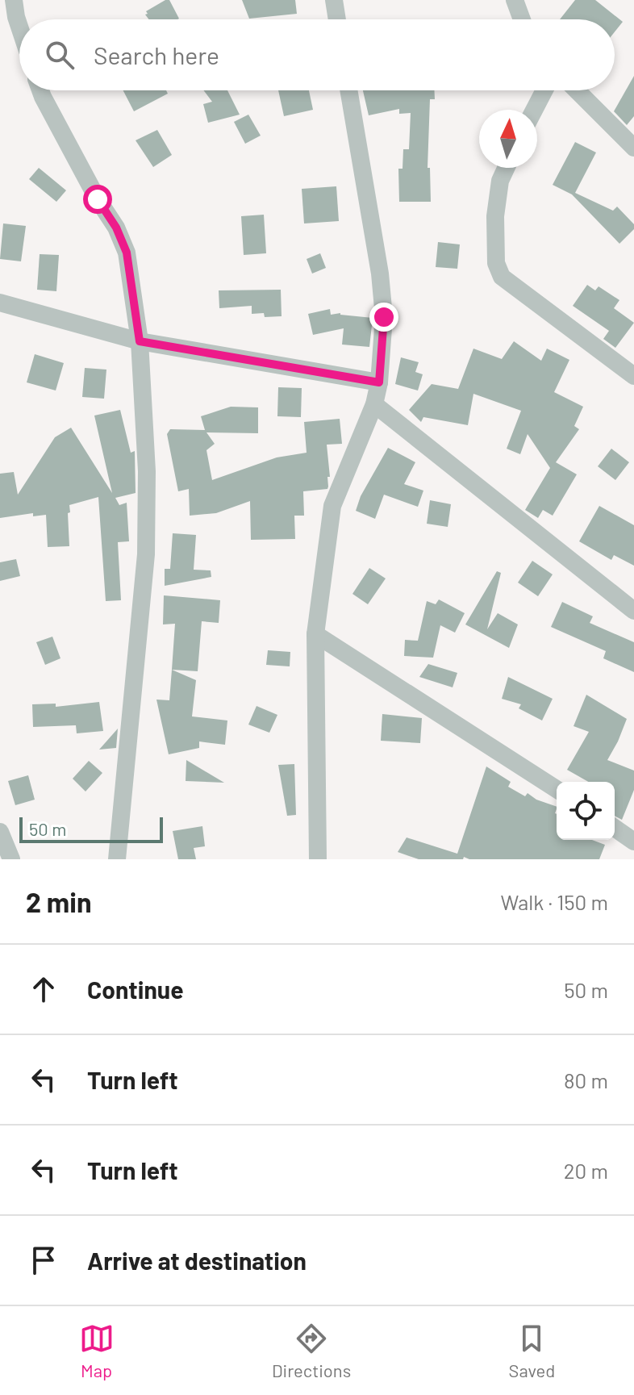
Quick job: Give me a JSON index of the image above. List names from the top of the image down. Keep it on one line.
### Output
{"scale_bar":"50 m","north":"top","page":{"search":"Search here","scale":"50 m","heading":["2 min","Walk · 150 m"],"list":[["Continue","50 m"],["Turn left","80 m"],["Turn left","20 m"],"Arrive at destination"],"nav":["Map","Directions","Saved"]}}
